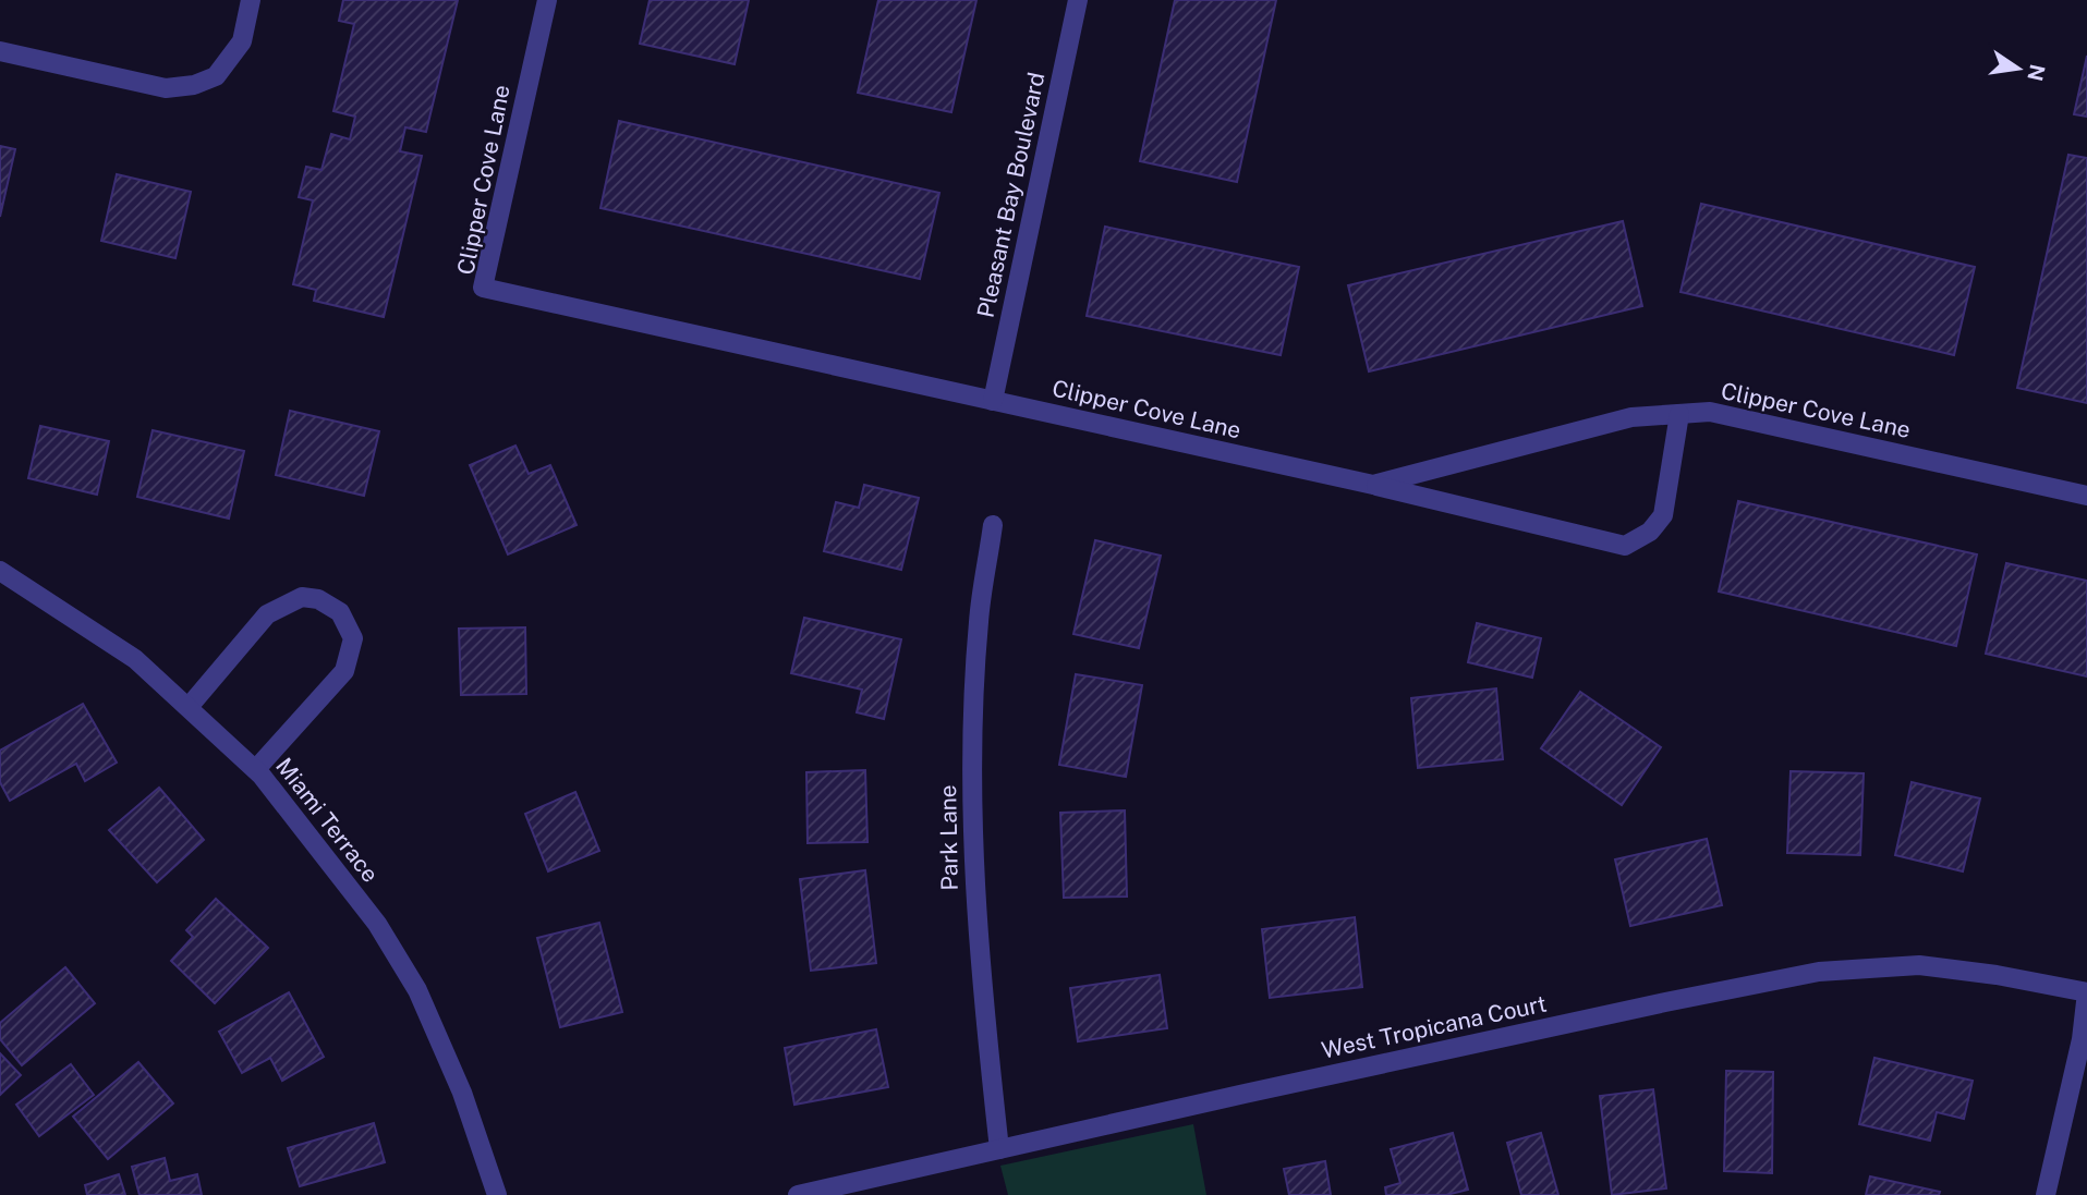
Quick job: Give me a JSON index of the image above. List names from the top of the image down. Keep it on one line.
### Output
{"streets":{"street":["Clipper Cove Lane","Pleasant Bay Boulevard","Miami Terrace","Park Lane","West Tropicana Court"]},"crossings":[["Clipper Cove Lane","Pleasant Bay Boulevard"],["Park Lane","West Tropicana Court"]],"north":"right"}
